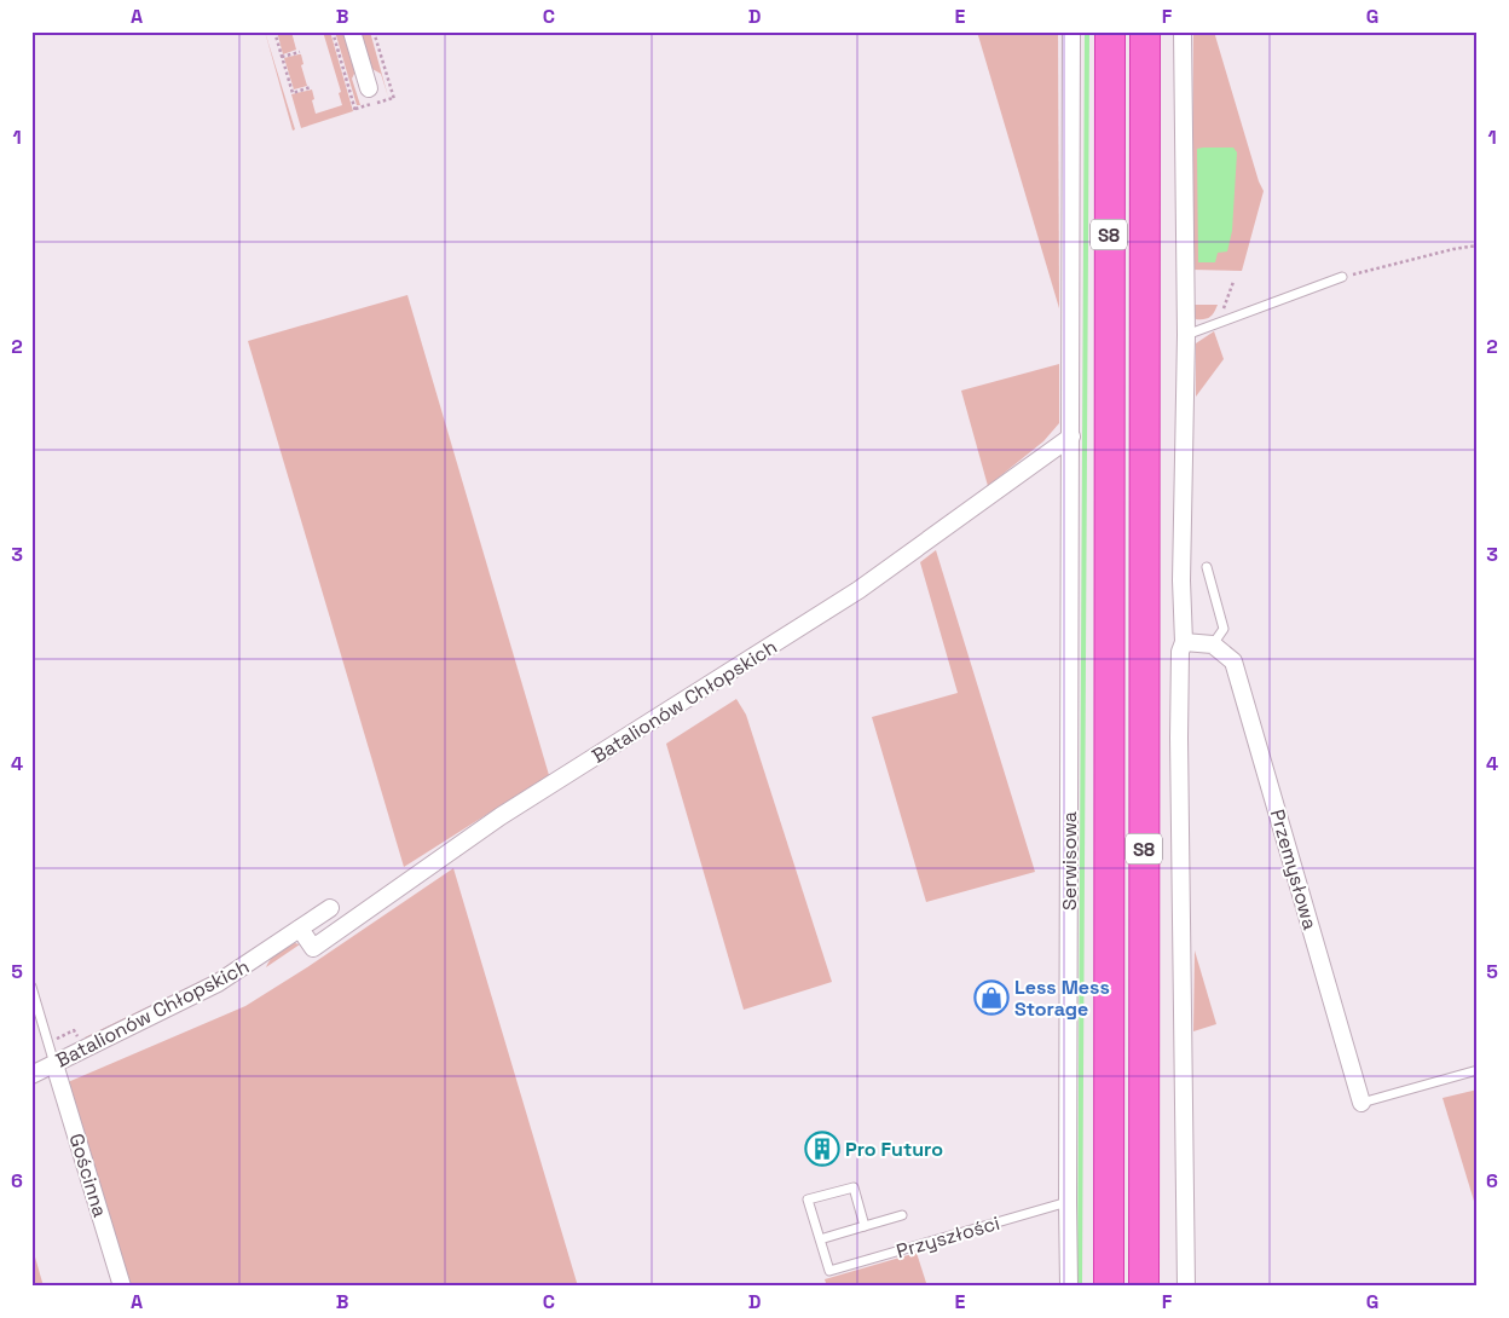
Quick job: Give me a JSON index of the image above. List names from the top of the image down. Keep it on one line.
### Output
{"streets":{"highway":["S8"],"street":["Batalionów Chłopskich","Serwisowa","Przemysłowa","Gościnna"],"lane":["Przyszłości"]},"crossings":[["Batalionów Chłopskich","Serwisowa"],["Batalionów Chłopskich","Gościnna"],["Serwisowa","Przyszłości"]],"places":{"shop":["Less Mess Storage"],"building":["Pro Futuro"]},"grid":{"columns":["A","B","C","D","E","F","G"],"rows":["1","2","3","4","5","6"]}}
